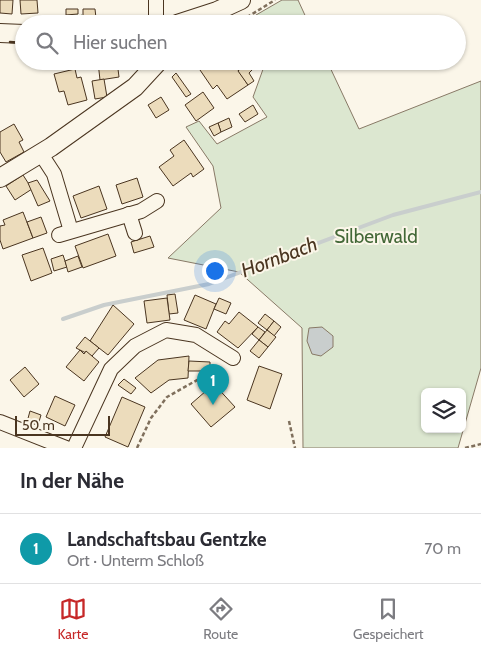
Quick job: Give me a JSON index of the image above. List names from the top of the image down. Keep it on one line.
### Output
{"water":["Hornbach"],"parks":["Silberwald"],"scale_bar":"50 m","page":{"search":"Hier suchen","pins":"1","scale":"50 m","heading":"In der Nähe","list":[{"mark":"1","name":"Landschaftsbau Gentzke","note":"Ort · Unterm Schloß","value":"70 m"}],"nav":["Karte","Route","Gespeichert"]}}
